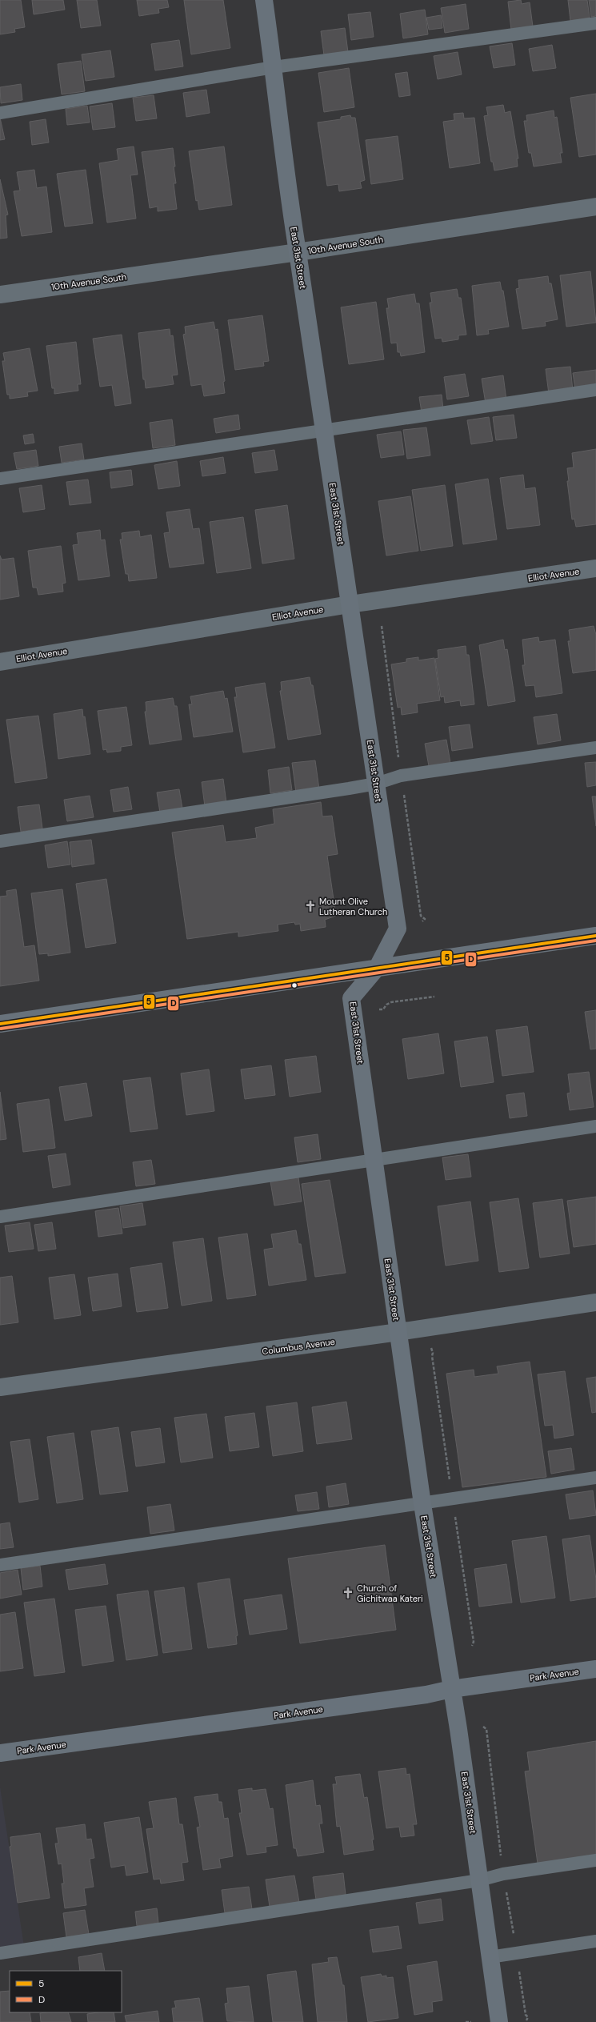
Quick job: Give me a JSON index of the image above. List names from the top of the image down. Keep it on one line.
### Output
{"streets":{"street":["10th Avenue South","East 31st Street","Elliot Avenue","Columbus Avenue","Park Avenue"]},"crossings":[["10th Avenue South","East 31st Street"],["East 31st Street","Elliot Avenue"],["East 31st Street","Columbus Avenue"],["East 31st Street","Park Avenue"]],"places":{"church":["Mount Olive Lutheran Church","Church of Gichitwaa Kateri"]},"lines":["transit line 5","transit line D"],"legend":["5","D"]}
